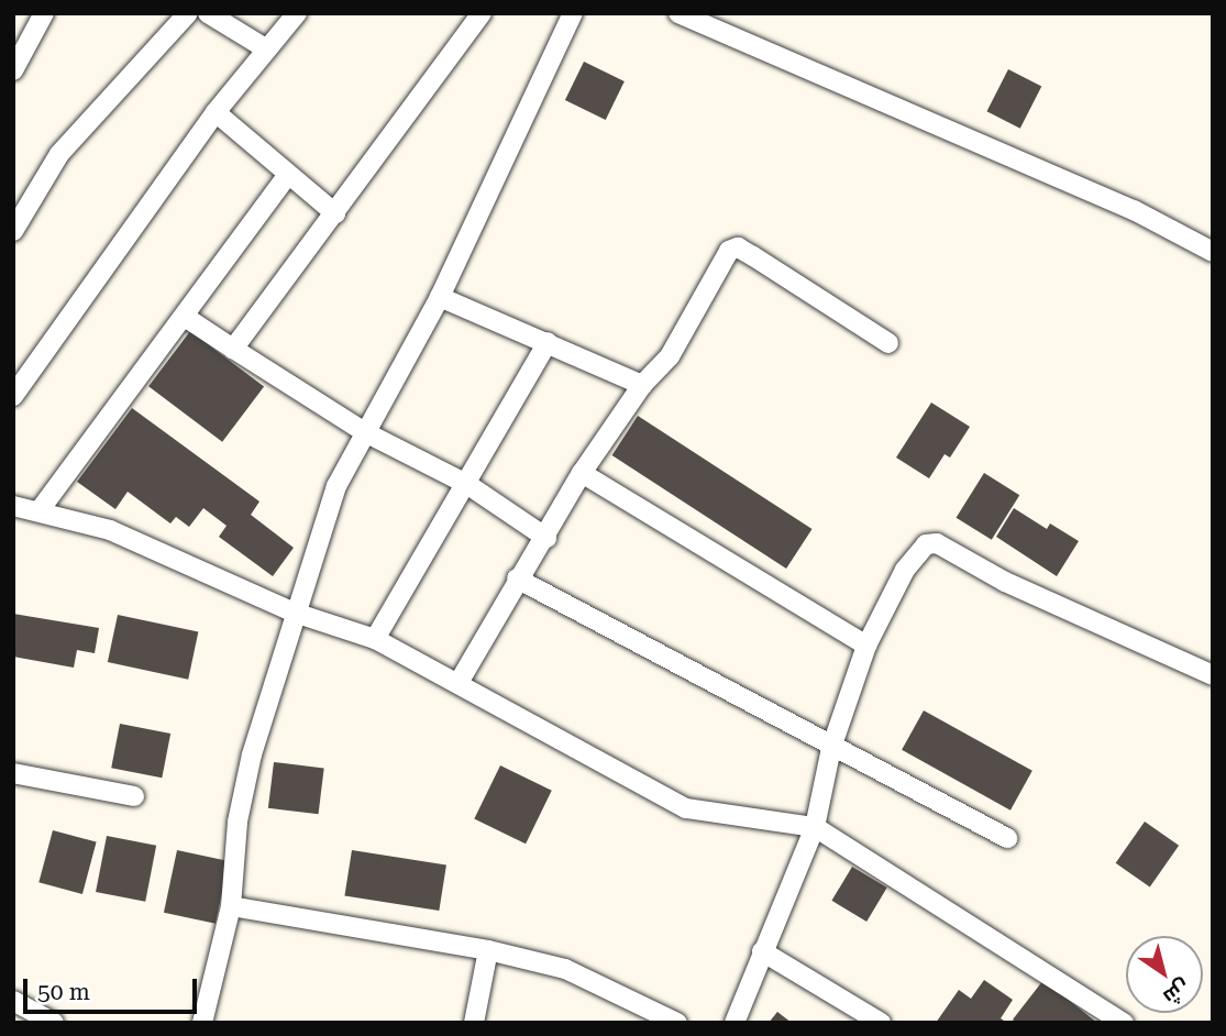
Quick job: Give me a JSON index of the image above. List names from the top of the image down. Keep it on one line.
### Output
{"scale_bar":"50 m","north":"bottom right"}
